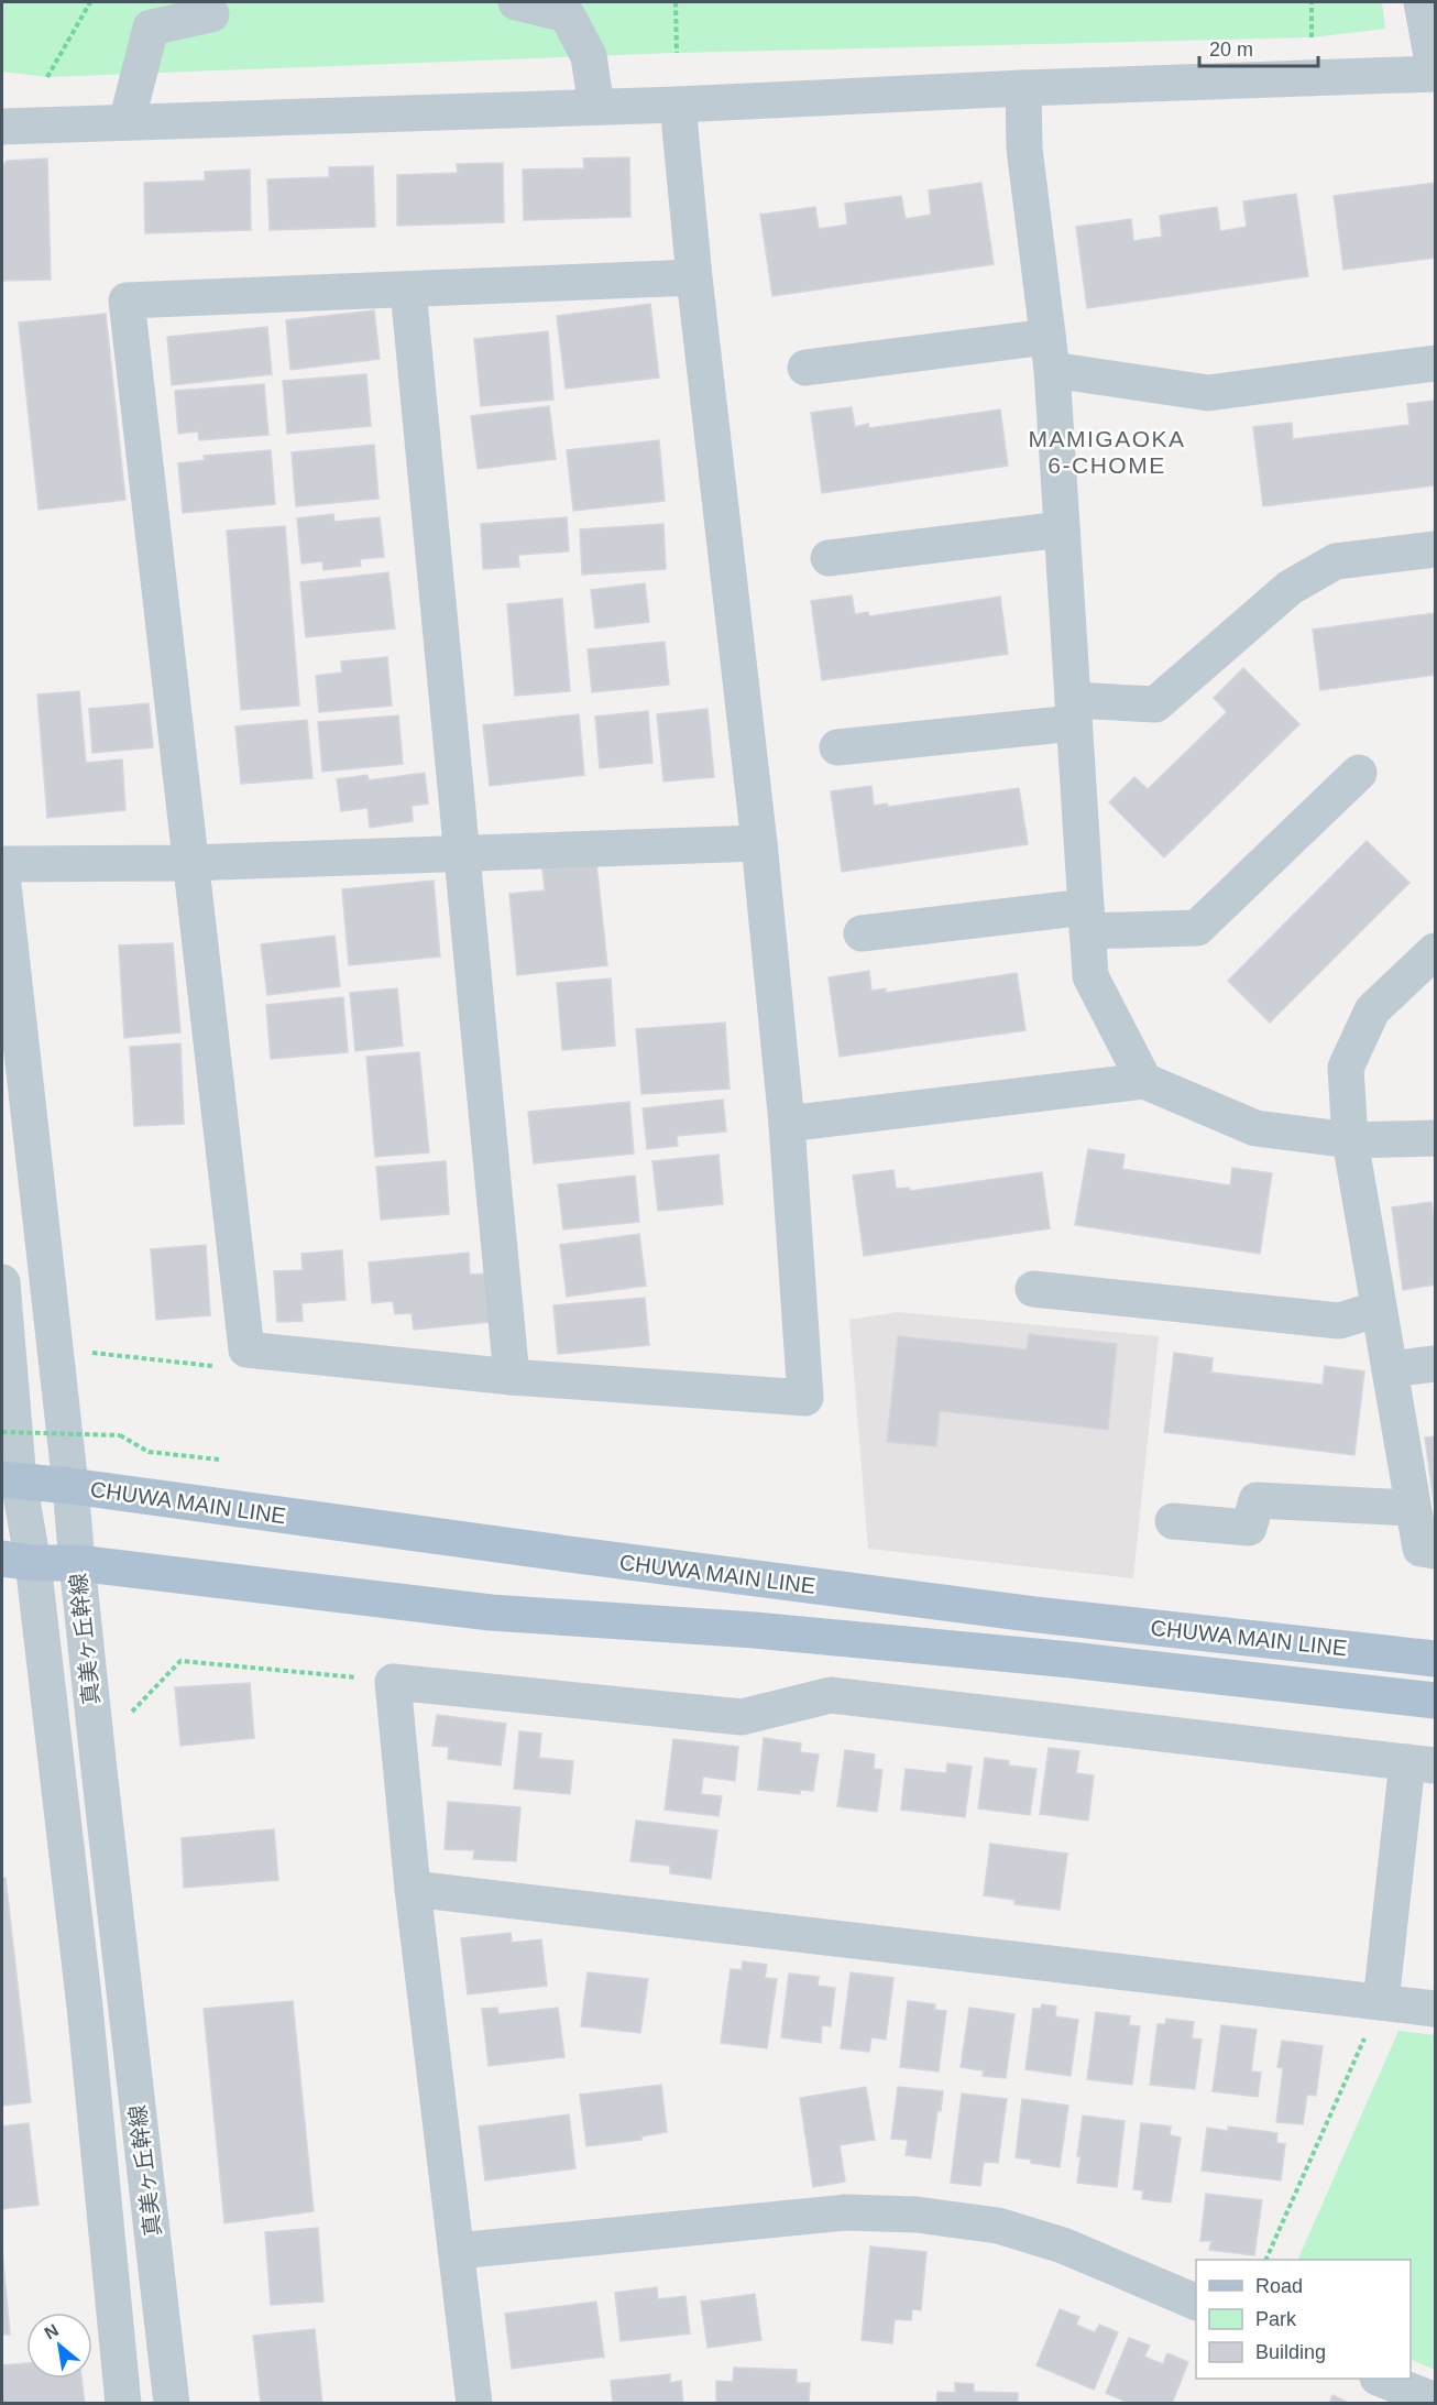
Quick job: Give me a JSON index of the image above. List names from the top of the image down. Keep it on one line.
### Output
{"streets":{"main road":["CHUWA MAIN LINE"],"street":["真美ヶ丘幹線"]},"crossings":[["CHUWA MAIN LINE","真美ヶ丘幹線"]],"districts":["MAMIGAOKA 6-CHOME"],"legend":["Road","Park","Building"],"scale_bar":"20 m","north":"top left"}
